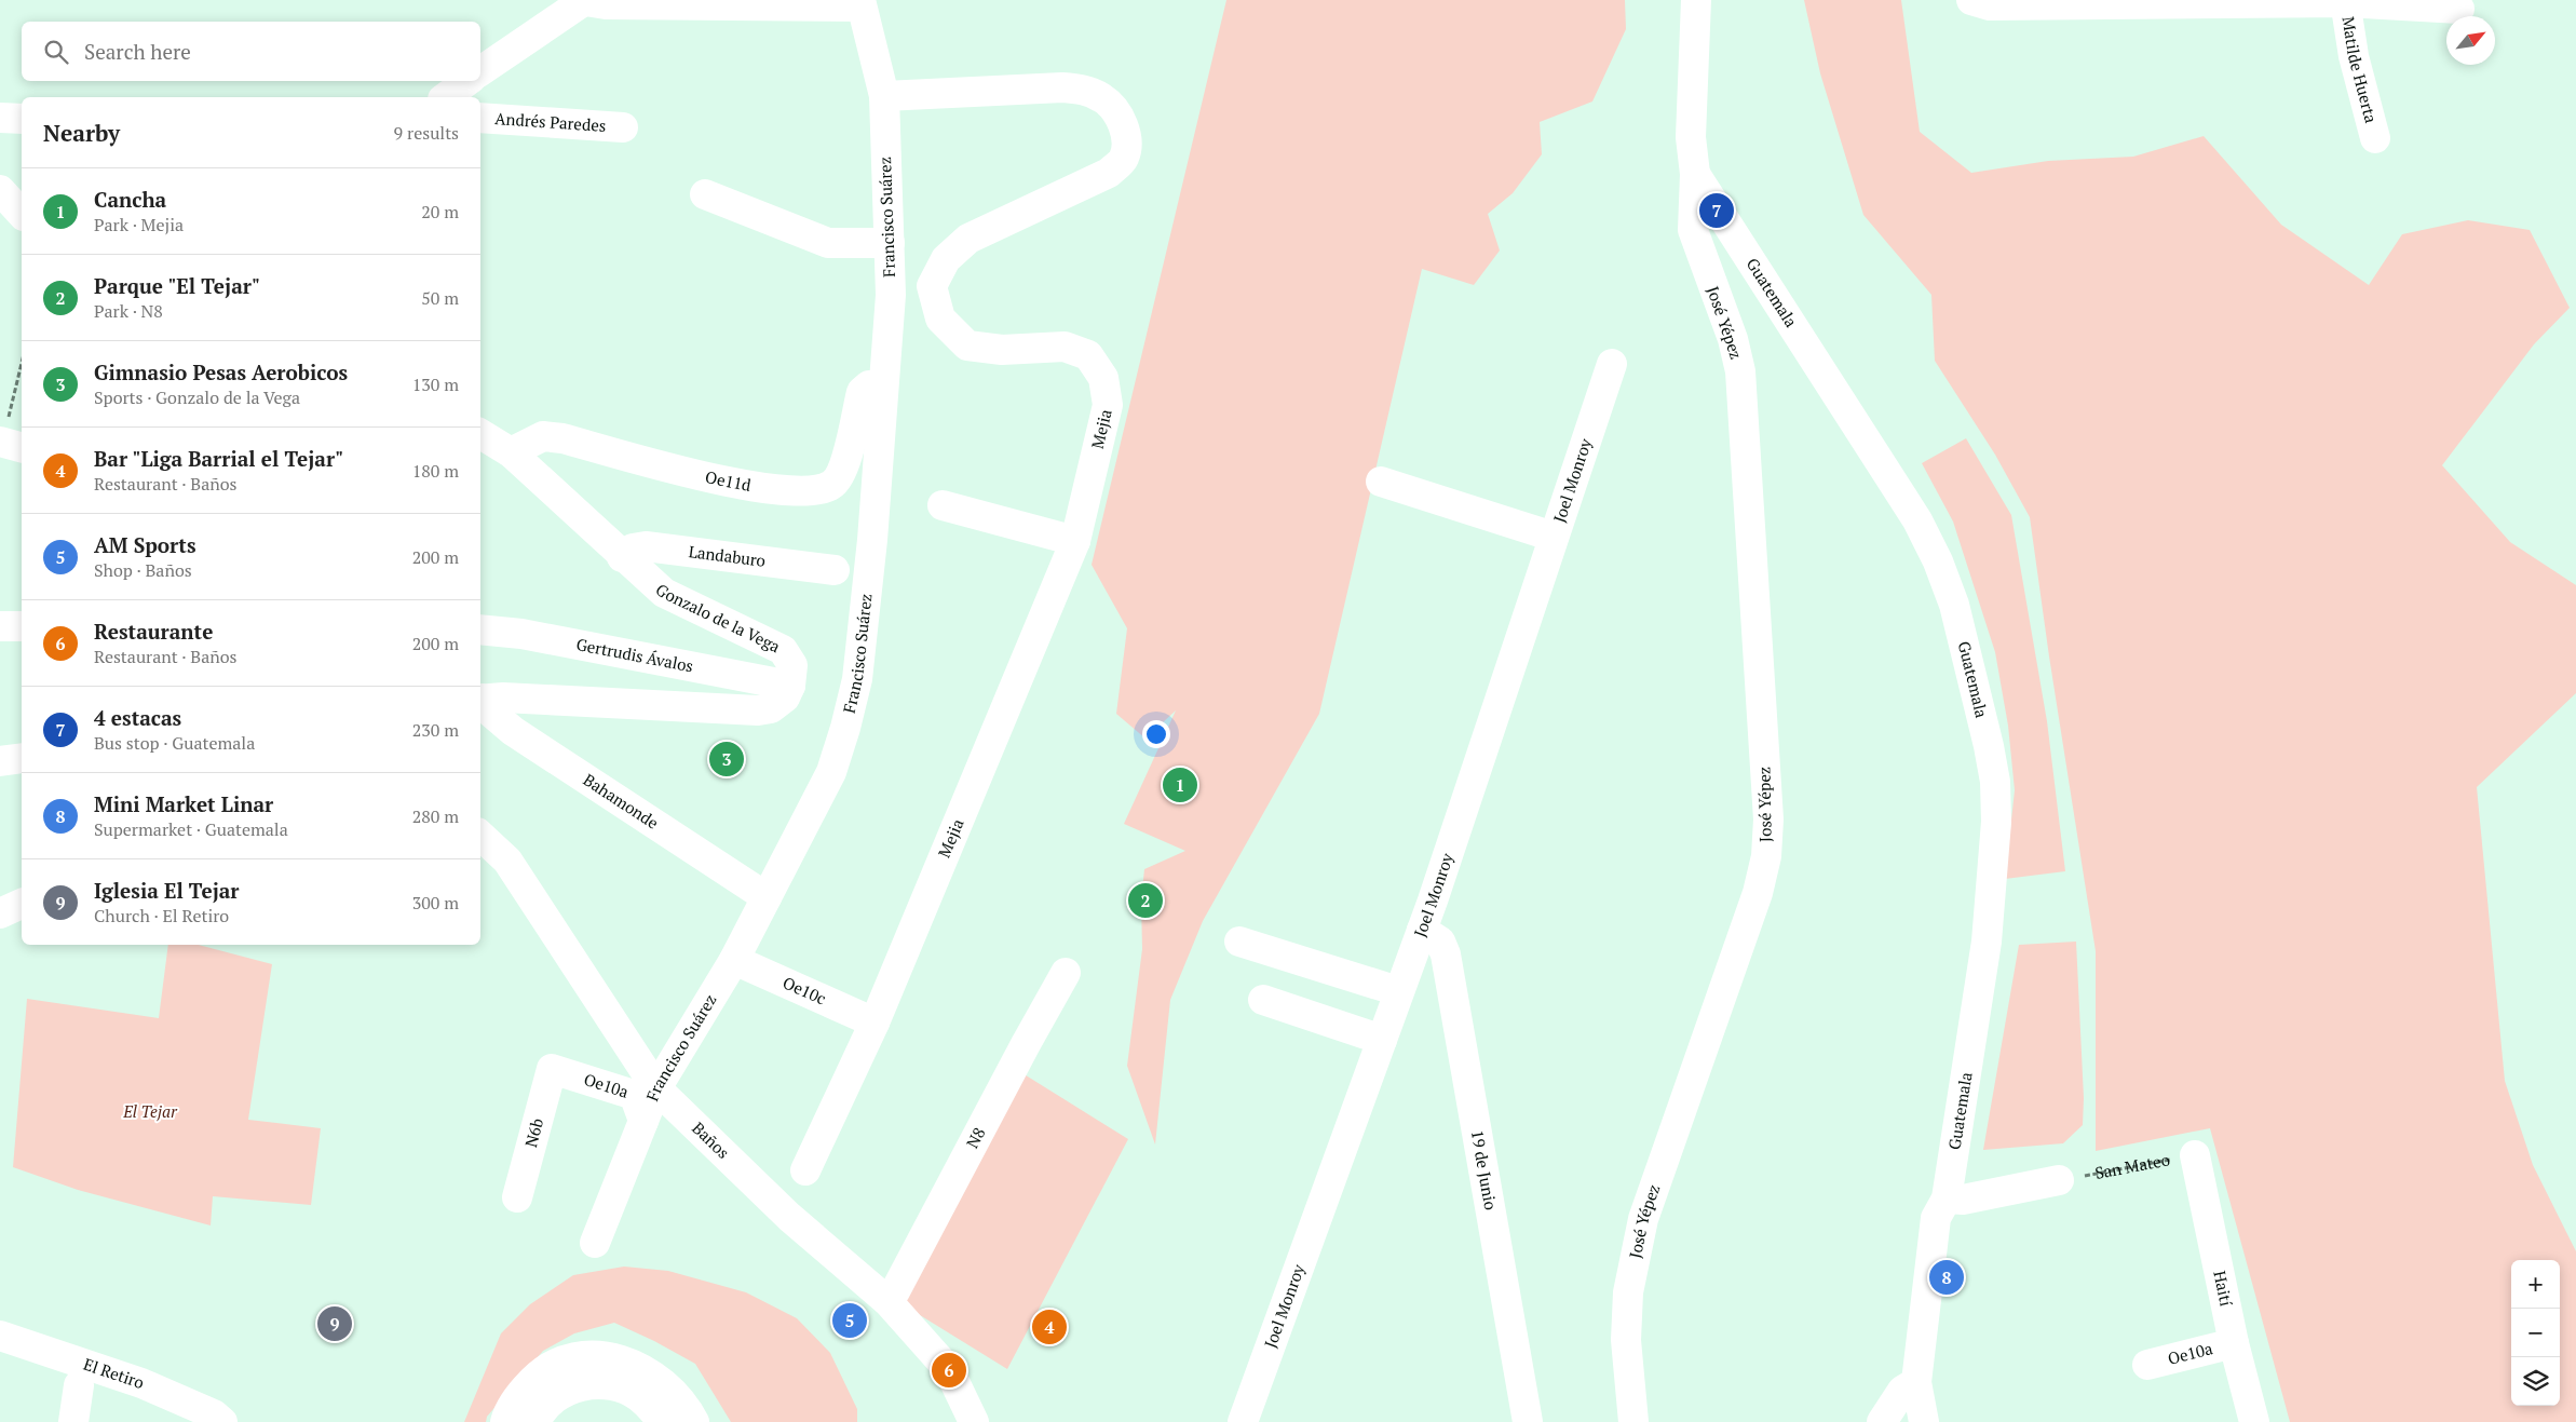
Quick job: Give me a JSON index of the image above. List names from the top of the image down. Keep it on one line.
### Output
{"streets":{"street":["Matilde Huerta","Andrés Paredes","Francisco Suárez","Guatemala","José Yépez","Mejia","Joel Monroy","Oe11d","Landaburo","Gonzalo de la Vega","Gertrudis Ávalos","Bahamonde","Oe10c","Oe10a","N6b","N8","Baños","19 de Junio","Haití","El Retiro"],"path":["San Mateo"]},"crossings":[["Francisco Suárez","Mejia"],["Francisco Suárez","Oe11d"],["Francisco Suárez","Bahamonde"],["Francisco Suárez","Oe10c"],["Francisco Suárez","Oe10a"],["Francisco Suárez","Baños"],["Guatemala","José Yépez"],["Mejia","Oe10c"],["Joel Monroy","19 de Junio"],["Oe11d","Gonzalo de la Vega"],["Landaburo","Gonzalo de la Vega"],["Gonzalo de la Vega","Gertrudis Ávalos"],["Oe10a","N6b"],["Oe10a","Haití"],["N8","Baños"],["San Mateo","Haití"]],"parks":["El Tejar"],"north":"top right","page":{"search":"Search here","heading":["Nearby","9 results"],"list":[{"mark":"1","name":"Cancha","note":"Park · Mejia","value":"20 m"},{"mark":"2","name":"Parque \"El Tejar\"","note":"Park · N8","value":"50 m"},{"mark":"3","name":"Gimnasio Pesas Aerobicos","note":"Sports · Gonzalo de la Vega","value":"130 m"},{"mark":"4","name":"Bar \"Liga Barrial el Tejar\"","note":"Restaurant · Baños","value":"180 m"},{"mark":"5","name":"AM Sports","note":"Shop · Baños","value":"200 m"},{"mark":"6","name":"Restaurante","note":"Restaurant · Baños","value":"200 m"},{"mark":"7","name":"4 estacas","note":"Bus stop · Guatemala","value":"230 m"},{"mark":"8","name":"Mini Market Linar","note":"Supermarket · Guatemala","value":"280 m"},{"mark":"9","name":"Iglesia El Tejar","note":"Church · El Retiro","value":"300 m"}],"pins":["7","3","1","2","8","5","9","4","6"],"map_buttons":["+","−"]}}
